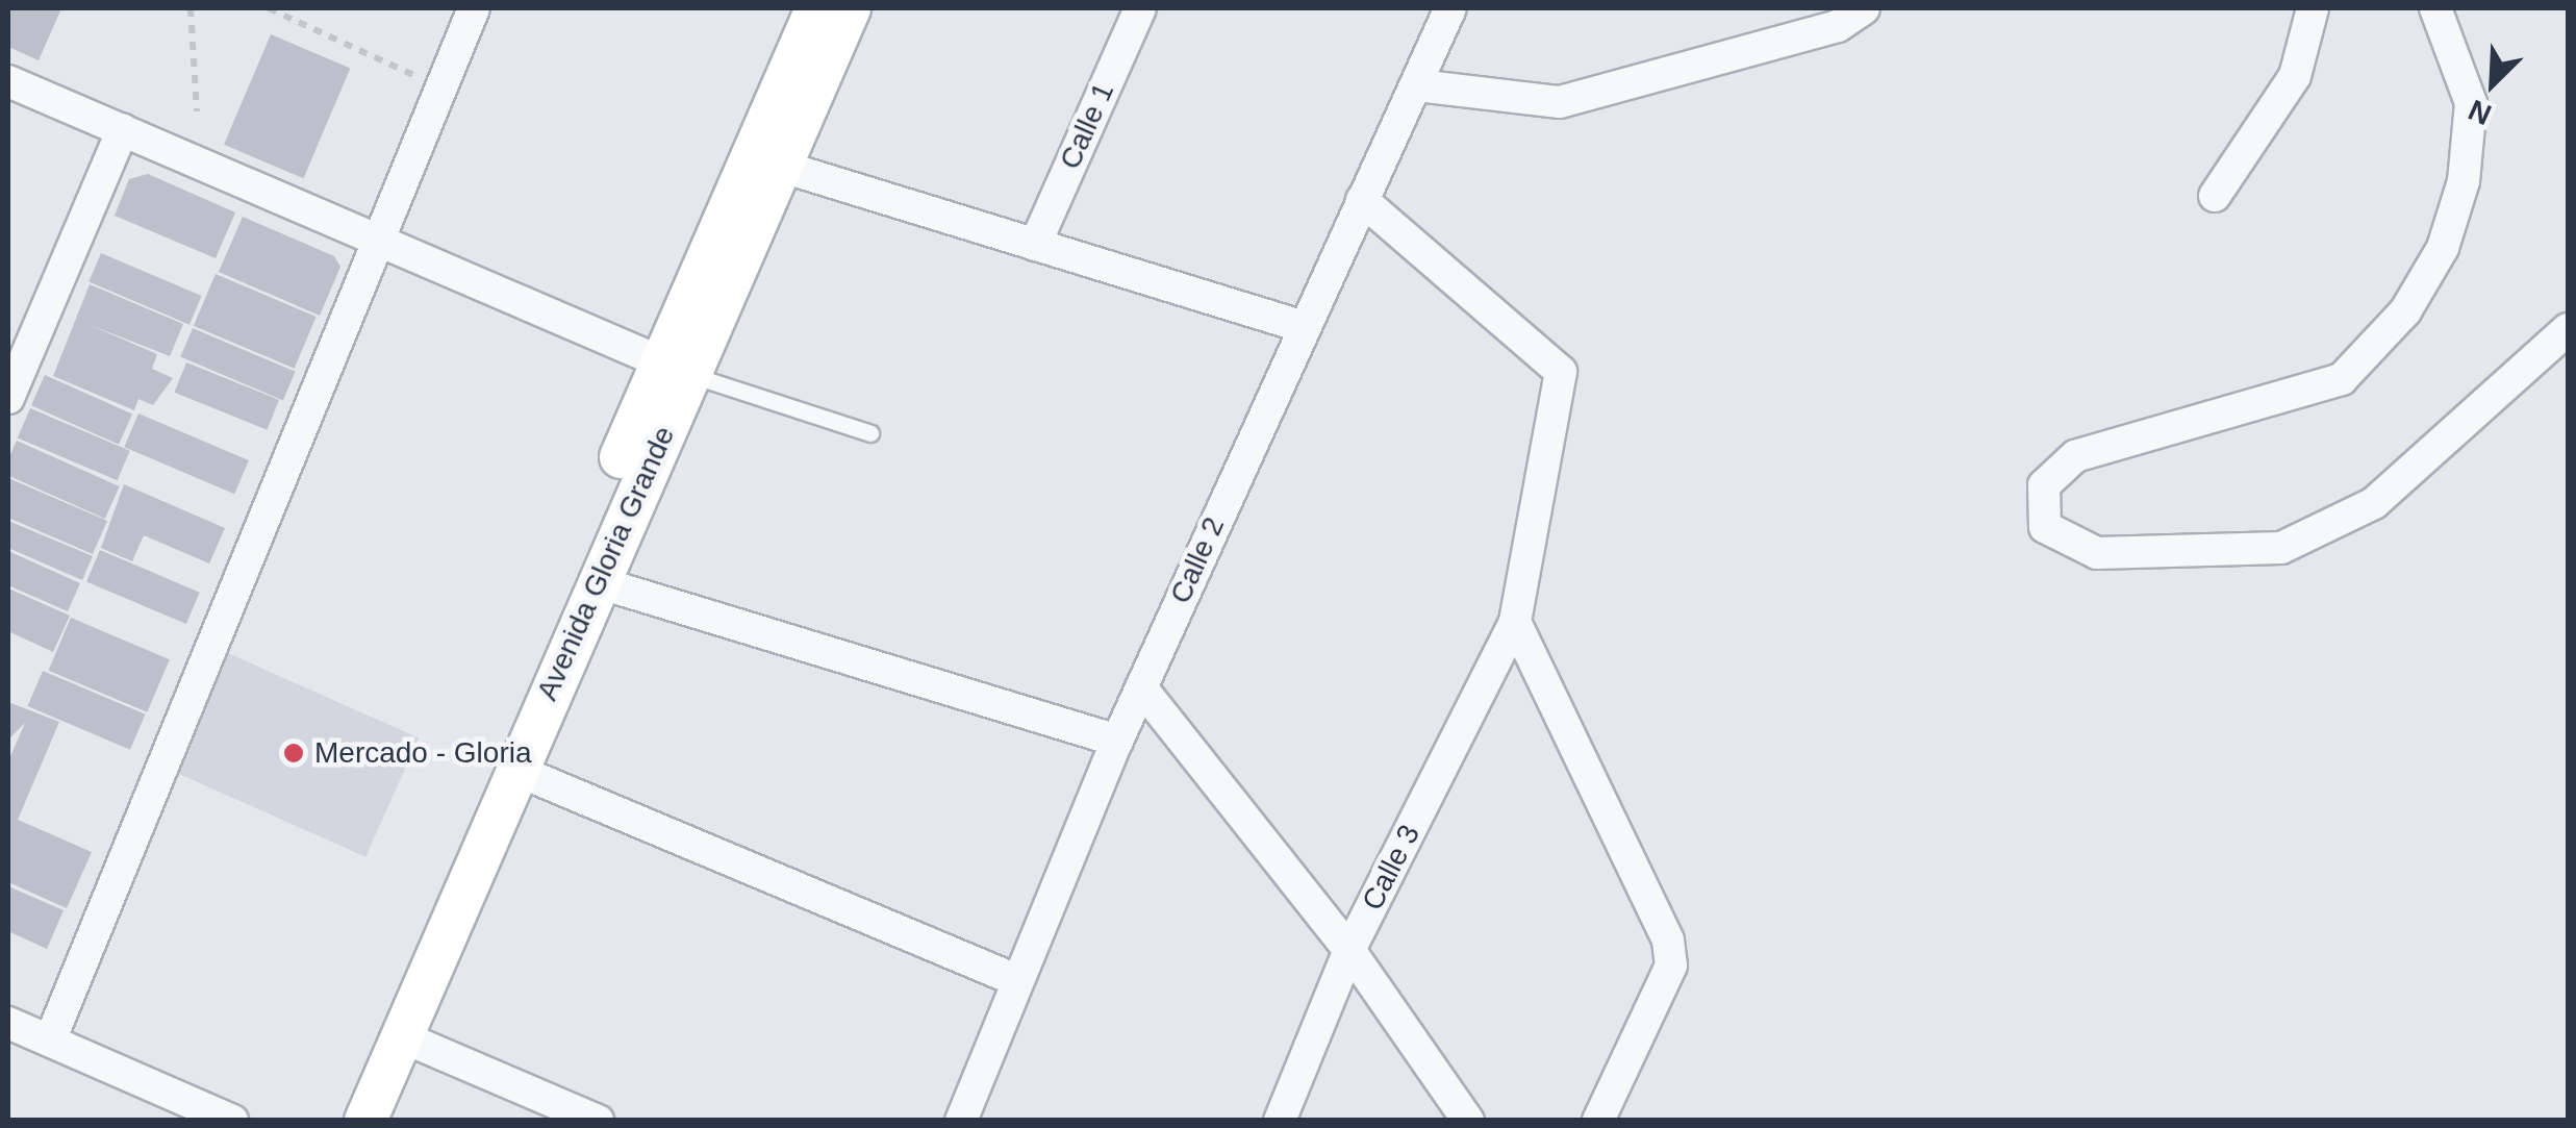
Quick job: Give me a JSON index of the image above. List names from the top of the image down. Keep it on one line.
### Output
{"streets":{"street":["Calle 1","Calle 2","Avenida Gloria Grande","Calle 3"]},"crossings":[["Calle 2","Calle 3"]],"places":["Mercado - Gloria"],"north":"bottom left"}
